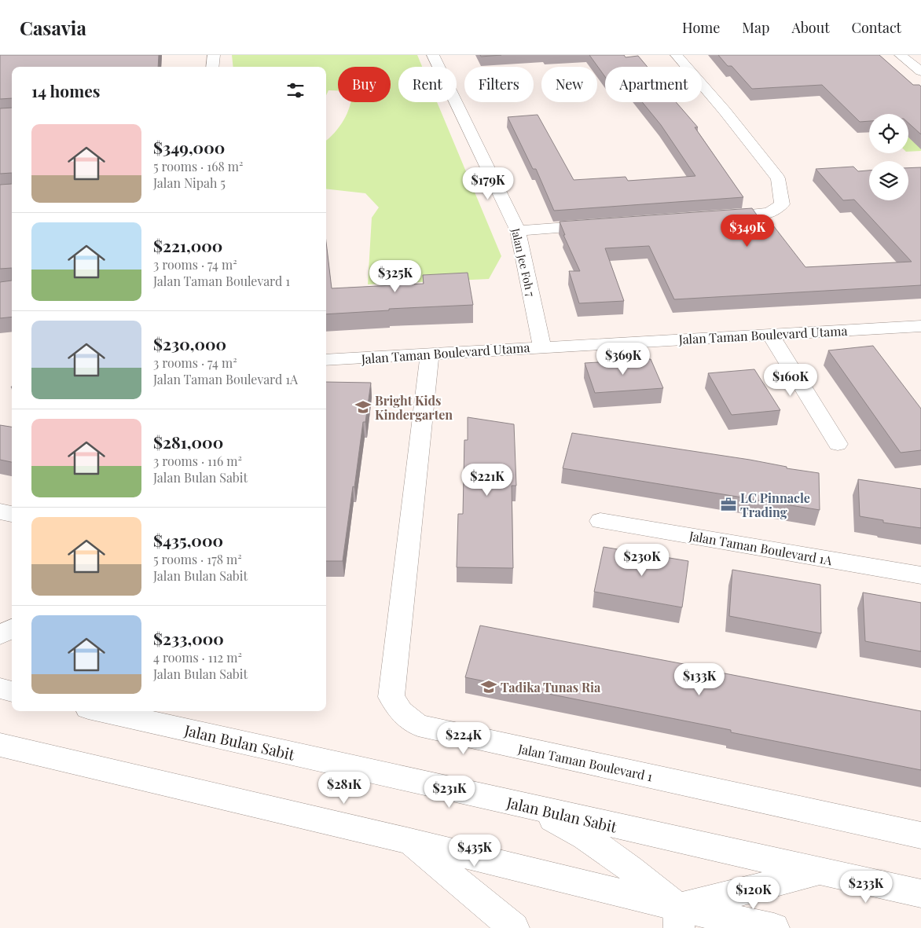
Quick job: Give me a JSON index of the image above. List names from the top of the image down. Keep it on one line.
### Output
{"streets":{"street":["Jalan Jee Foh 7","Jalan Taman Boulevard Utama","Jalan Taman Boulevard 1A","Jalan Bulan Sabit","Jalan Taman Boulevard 1"]},"crossings":[["Jalan Jee Foh 7","Jalan Taman Boulevard Utama"],["Jalan Taman Boulevard Utama","Jalan Taman Boulevard 1"]],"places":{"school or university":["Bright Kids Kindergarten","Tadika Tunas Ria"],"office":["LC Pinnacle Trading"]},"page":{"header":"Casavia","nav":["Home","Map","About","Contact"],"chip":["Buy","Rent","Filters","New","Apartment"],"heading":"14 homes","list":[{"name":"$349,000","note":"5 rooms · 168 m² · Jalan Nipah 5"},{"name":"$221,000","note":"3 rooms · 74 m² · Jalan Taman Boulevard 1"},{"name":"$230,000","note":"3 rooms · 74 m² · Jalan Taman Boulevard 1A"},{"name":"$281,000","note":"3 rooms · 116 m² · Jalan Bulan Sabit"},{"name":"$435,000","note":"5 rooms · 178 m² · Jalan Bulan Sabit"},{"name":"$233,000","note":"4 rooms · 112 m² · Jalan Bulan Sabit"}],"price":["$179K","$349K","$325K","$369K","$160K","$221K","$230K","$133K","$224K","$281K","$231K","$435K","$233K","$120K"]}}
